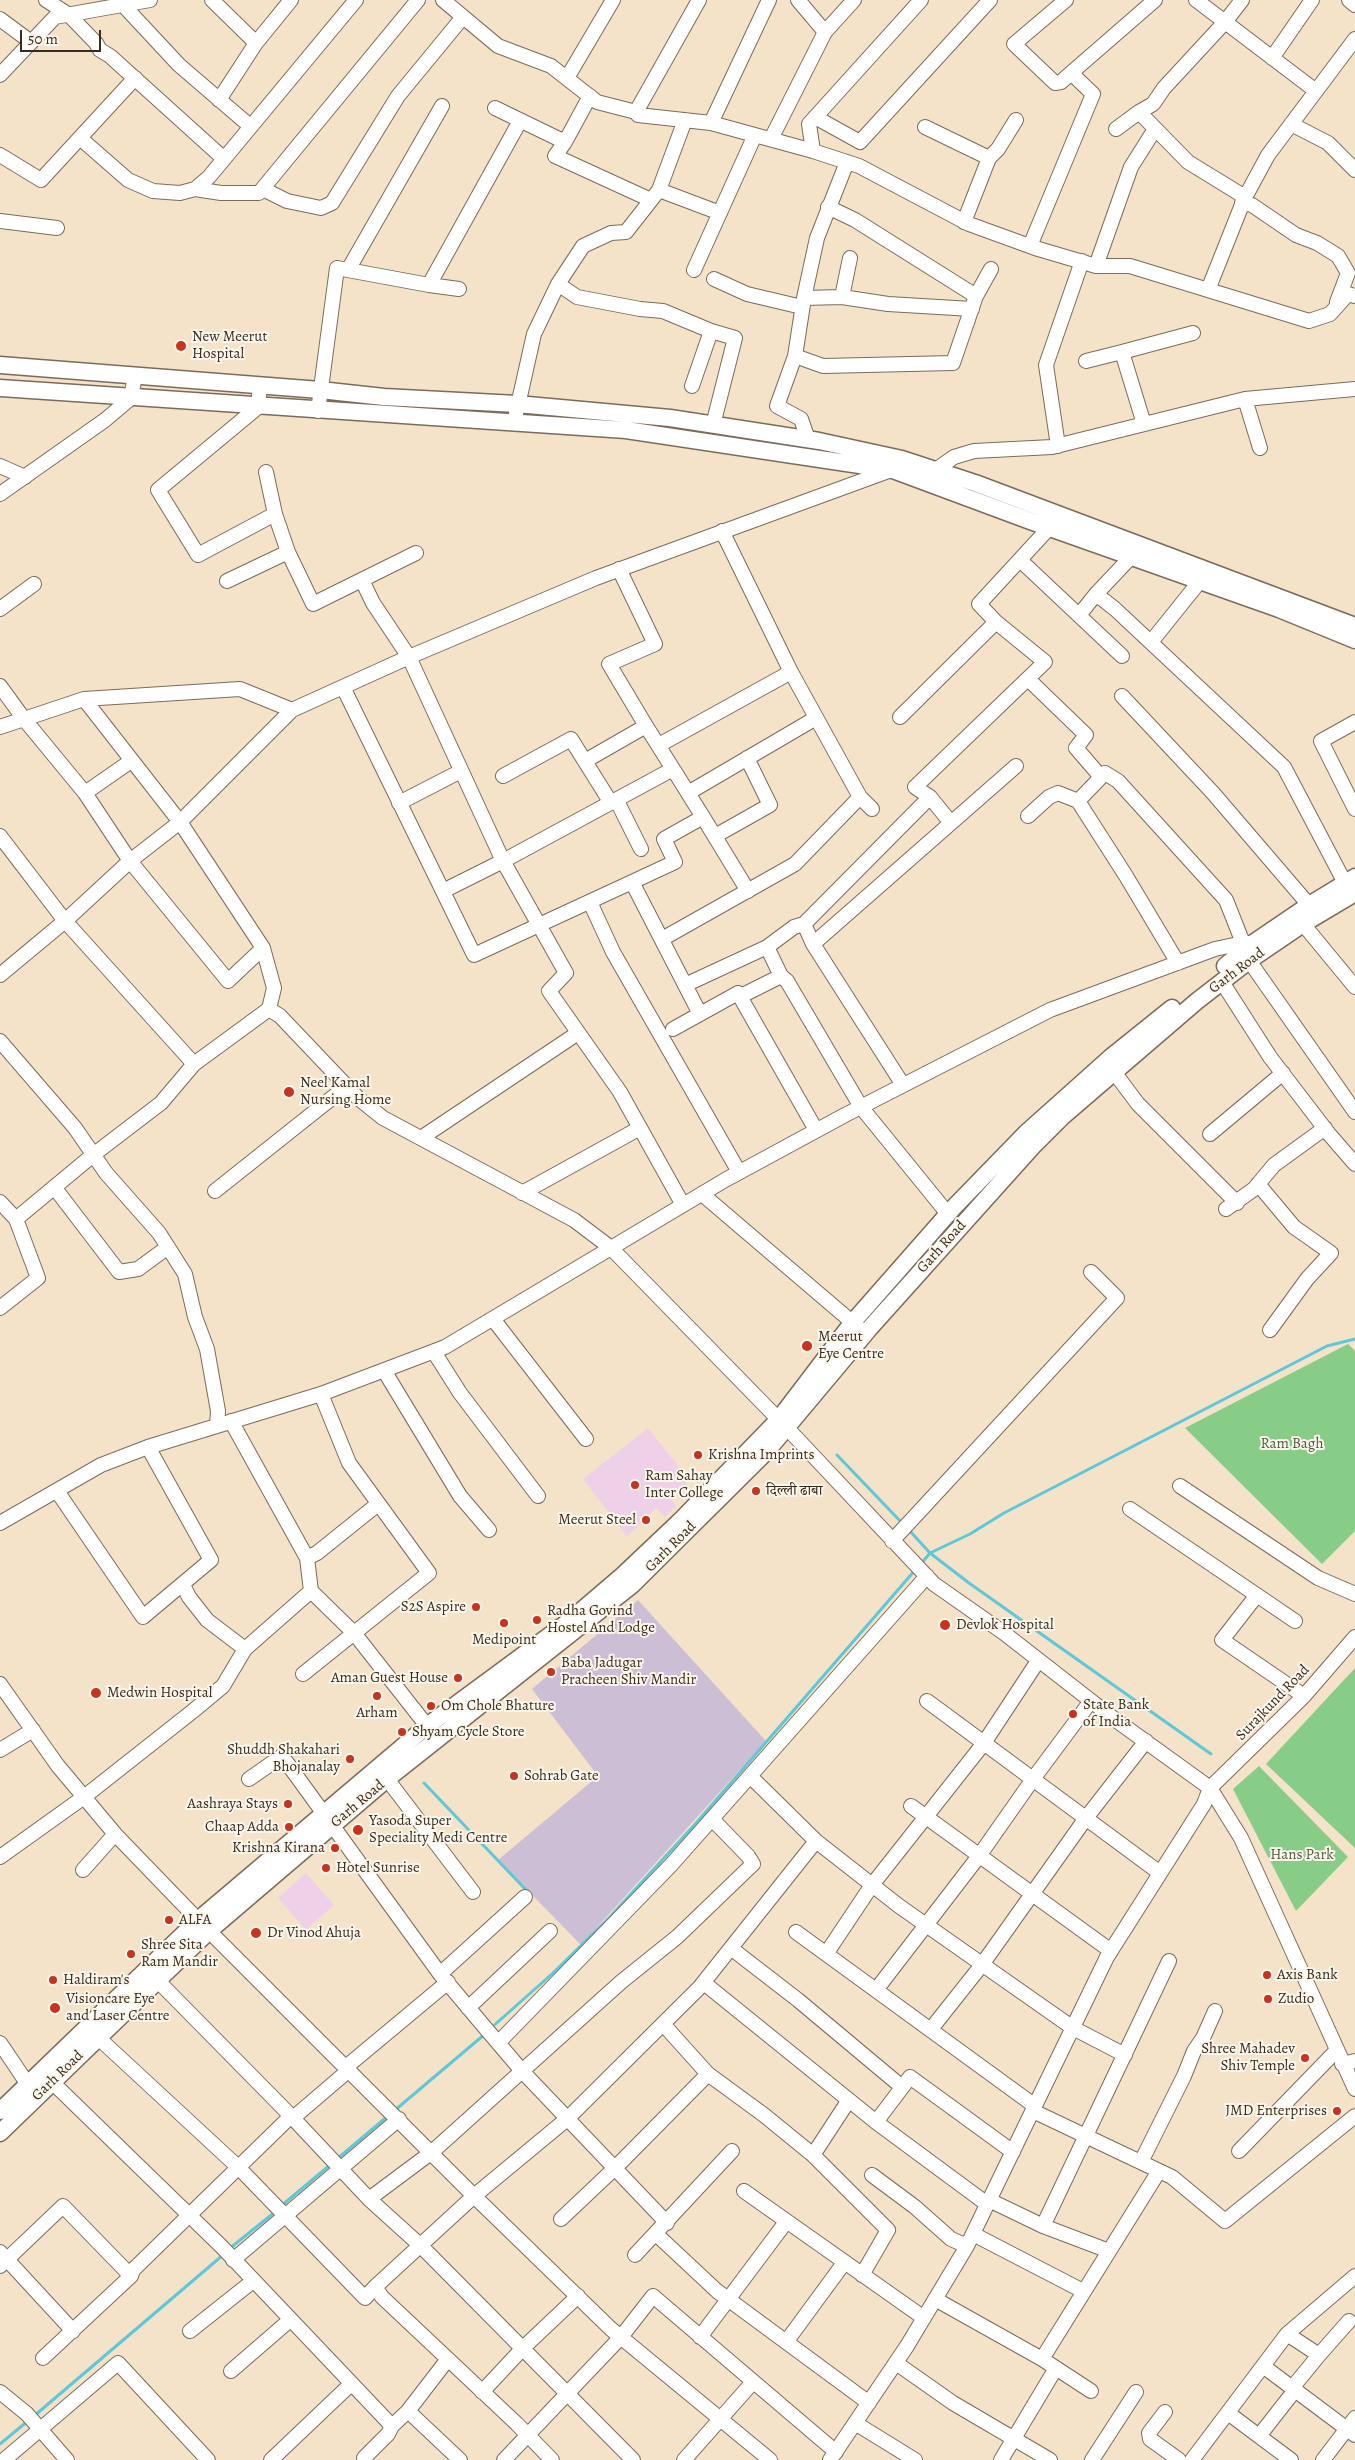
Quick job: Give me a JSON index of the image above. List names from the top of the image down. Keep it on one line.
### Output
{"streets":{"main road":["Garh Road"],"street":["Surajkund Road"]},"parks":["Ram Bagh","Hans Park"],"places":["New Meerut Hospital","Neel Kamal Nursing Home","Meerut Eye Centre","Krishna Imprints","Ram Sahay Inter College","दिल्ली ढाबा","Meerut Steel","S2S Aspire","Radha Govind Hostel And Lodge","Medipoint","Devlok Hospital","Baba Jadugar Pracheen Shiv Mandir","Aman Guest House","Medwin Hospital","Arham","Om Chole Bhature","State Bank of India","Shyam Cycle Store","Shuddh Shakahari Bhojanalay","Sohrab Gate","Aashraya Stays","Chaap Adda","Yasoda Super Speciality Medi Centre","Krishna Kirana","Hotel Sunrise","ALFA","Dr Vinod Ahuja","Shree Sita Ram Mandir","Axis Bank","Haldiram's","Zudio","Visioncare Eye and Laser Centre","Shree Mahadev Shiv Temple","JMD Enterprises"],"scale_bar":"50 m"}
